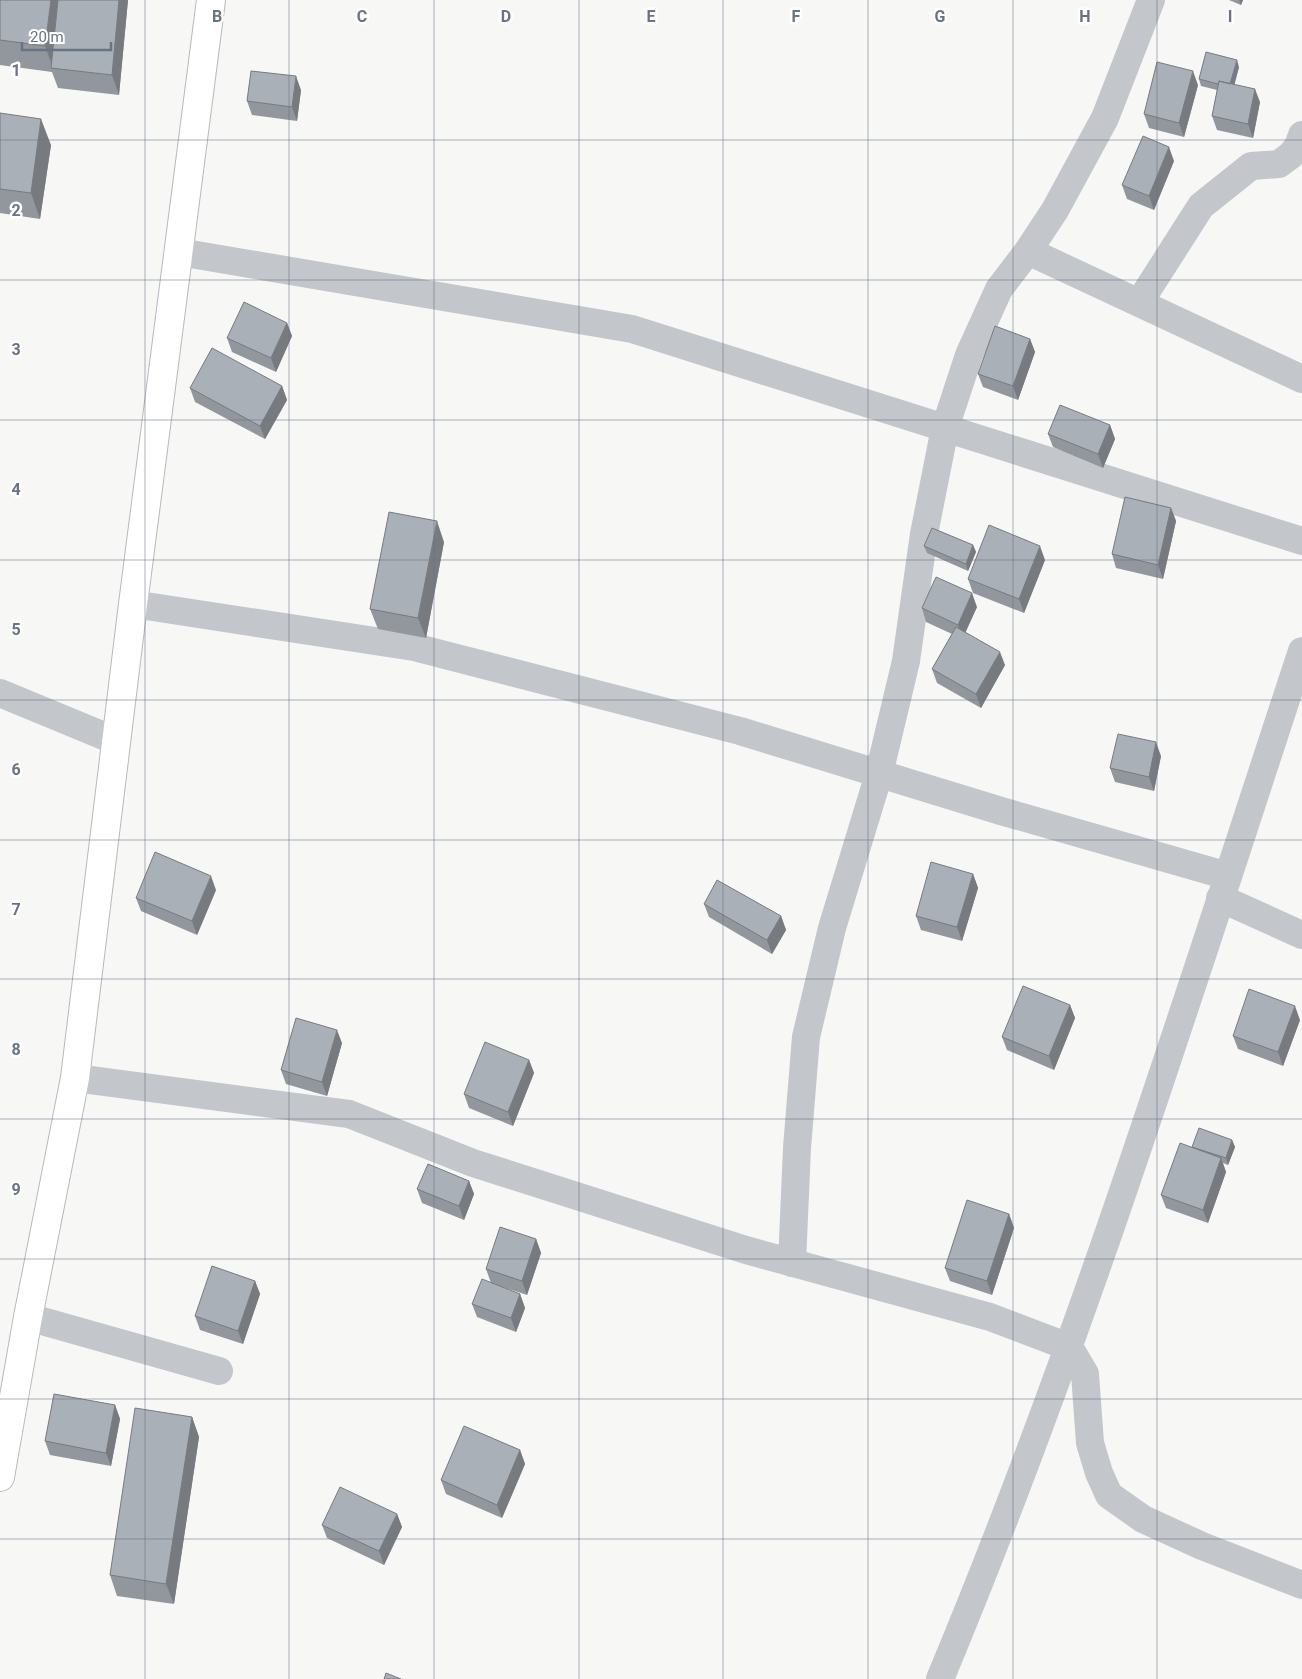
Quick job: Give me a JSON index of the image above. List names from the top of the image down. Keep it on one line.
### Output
{"scale_bar":"20 m","grid":{"columns":["B","C","D","E","F","G","H","I"],"rows":["1","2","3","4","5","6","7","8","9"]}}
